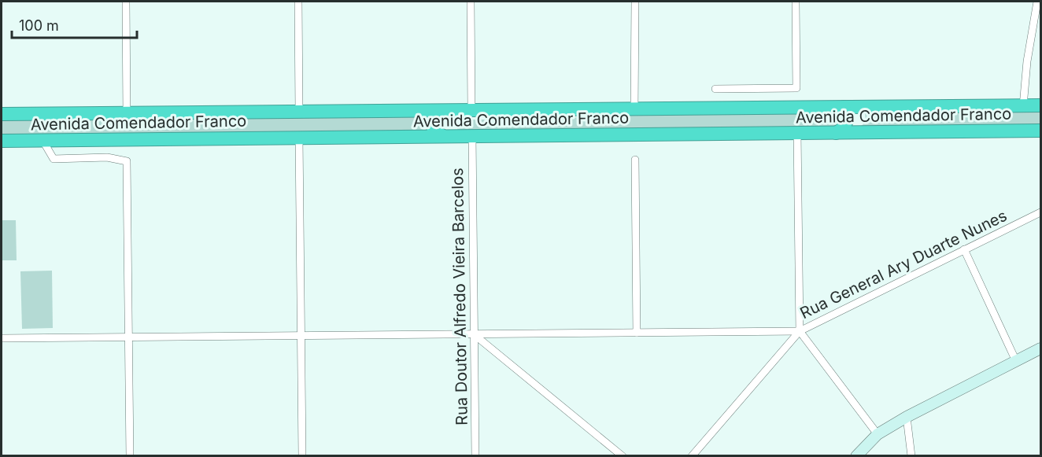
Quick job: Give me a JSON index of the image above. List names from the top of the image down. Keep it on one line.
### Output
{"streets":{"highway":["Avenida Comendador Franco"],"street":["Rua General Ary Duarte Nunes","Rua Doutor Alfredo Vieira Barcelos"]},"crossings":[["Avenida Comendador Franco","Rua Doutor Alfredo Vieira Barcelos"]],"scale_bar":"100 m"}
